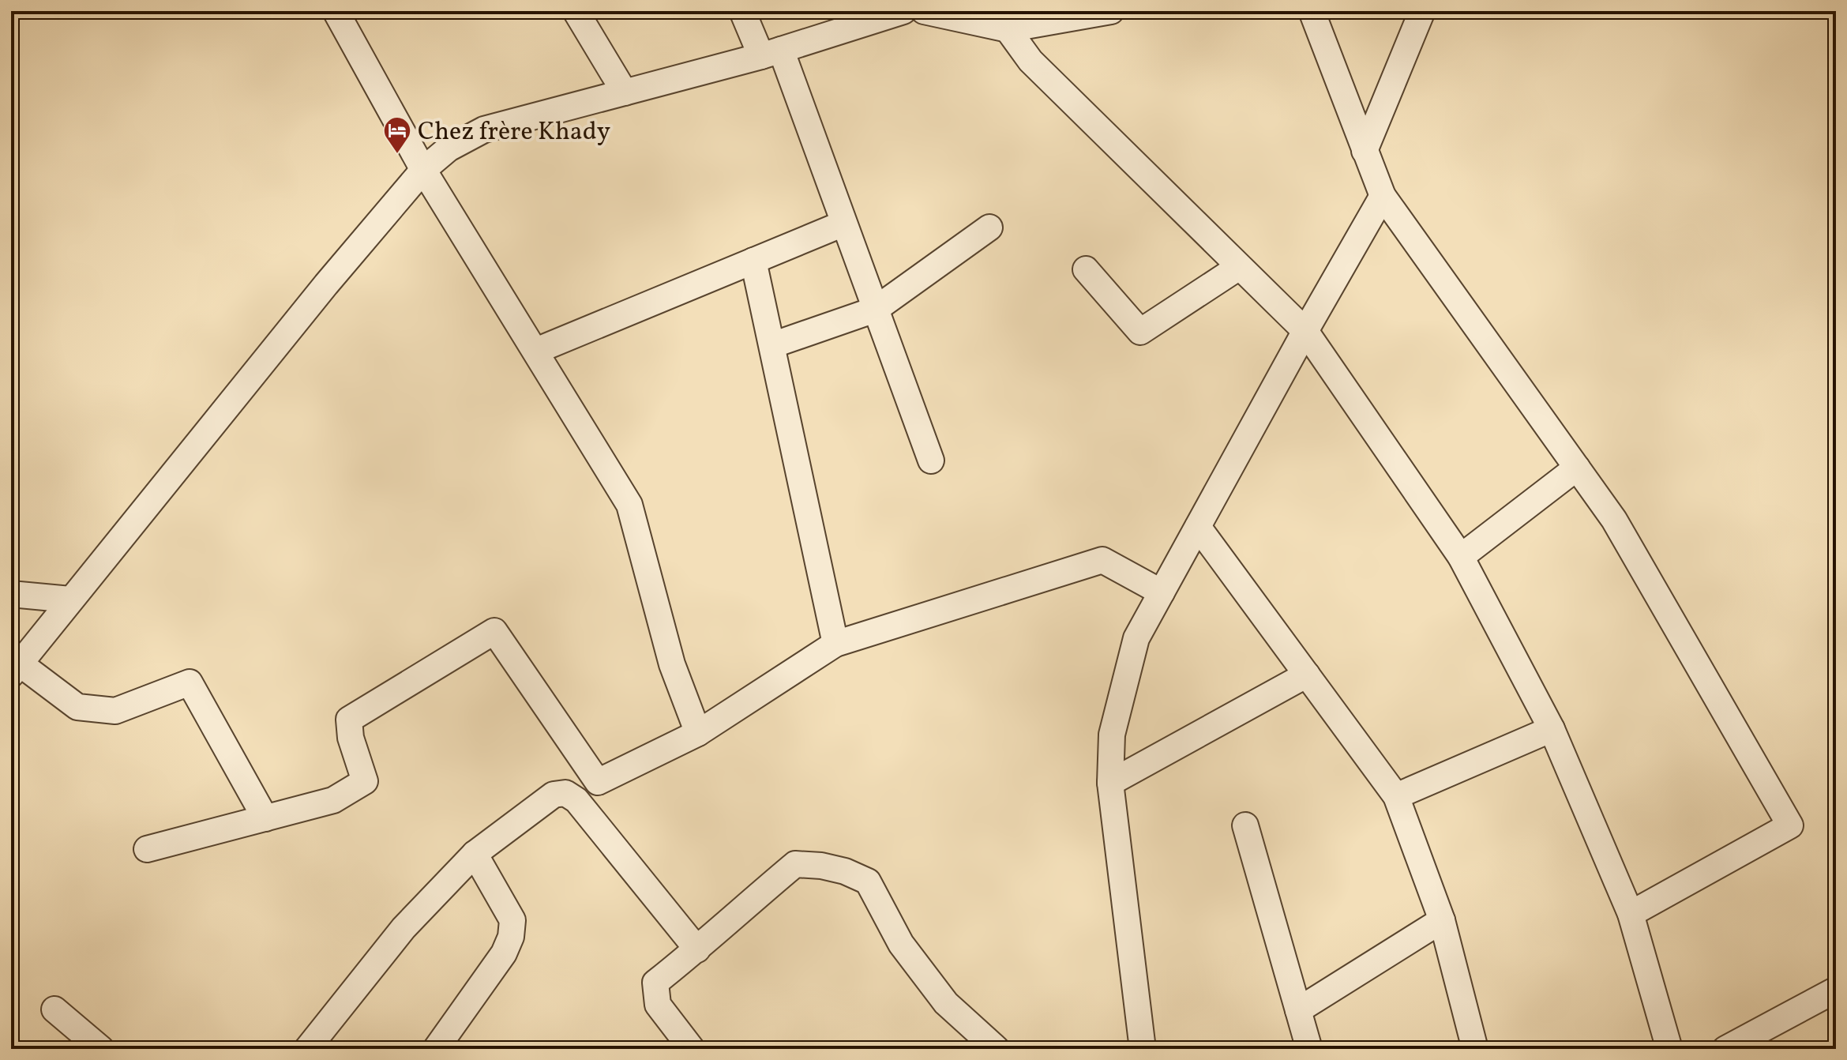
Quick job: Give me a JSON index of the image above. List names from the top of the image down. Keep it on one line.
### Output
{"places":{"hotel":["Chez frère Khady"]}}
